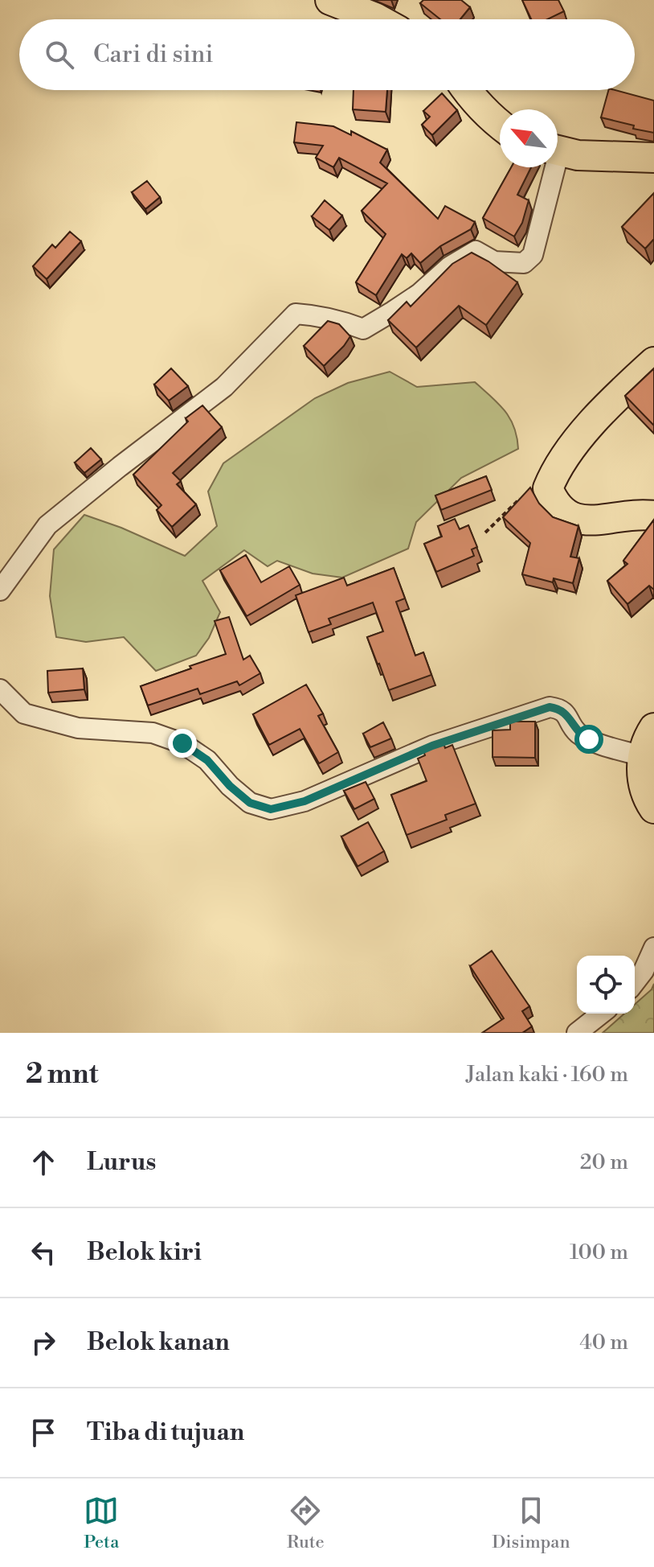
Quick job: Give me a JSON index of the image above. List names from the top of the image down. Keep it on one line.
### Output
{"north":"top left","page":{"search":"Cari di sini","heading":["2 mnt","Jalan kaki · 160 m"],"list":[["Lurus","20 m"],["Belok kiri","100 m"],["Belok kanan","40 m"],"Tiba di tujuan"],"nav":["Peta","Rute","Disimpan"]}}
